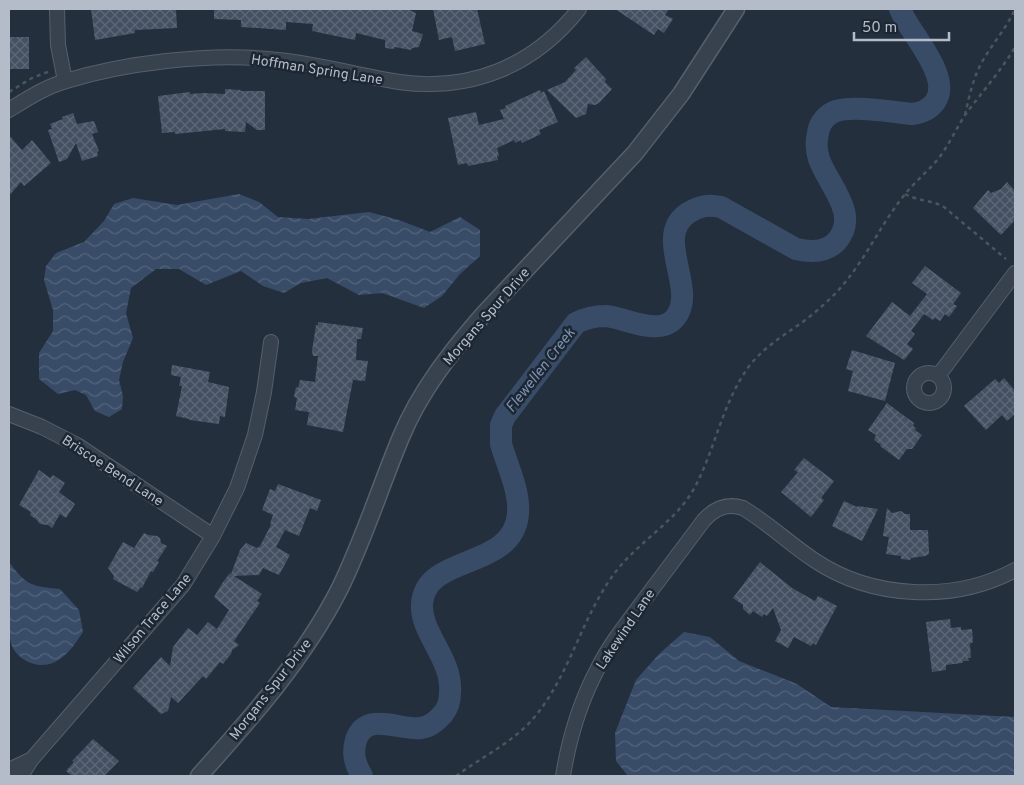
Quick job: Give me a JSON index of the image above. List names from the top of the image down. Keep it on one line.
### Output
{"streets":{"street":["Hoffman Spring Lane","Morgans Spur Drive","Briscoe Bend Lane","Wilson Trace Lane","Lakewind Lane"]},"crossings":[["Briscoe Bend Lane","Wilson Trace Lane"]],"water":["Flewellen Creek"],"scale_bar":"50 m"}
